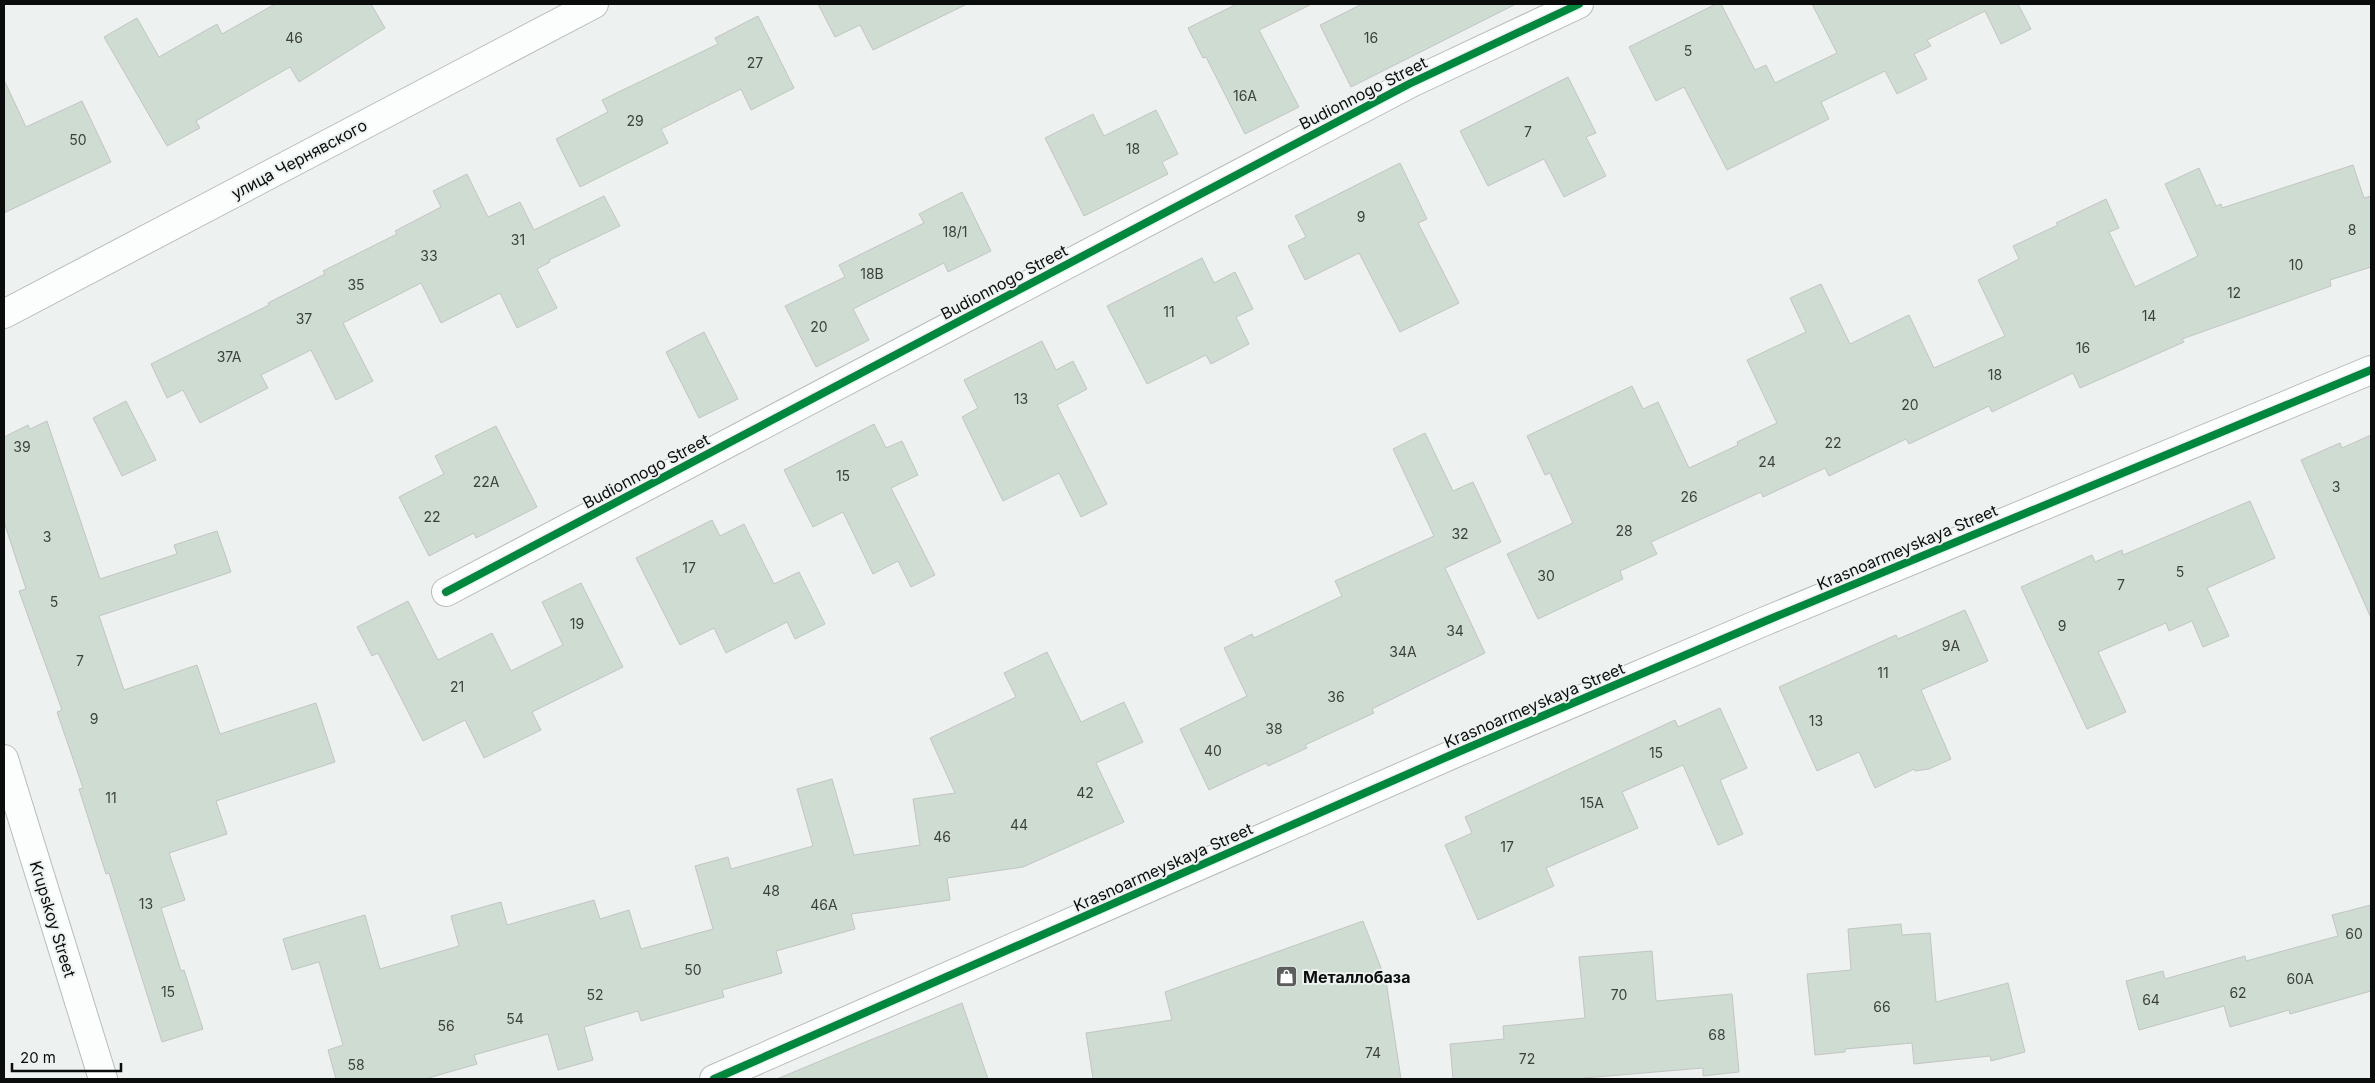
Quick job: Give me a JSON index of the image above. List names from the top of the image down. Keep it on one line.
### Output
{"streets":{"street":["Budionnogo Street","улица Чернявского","Krasnoarmeyskaya Street","Krupskoy Street"]},"places":{"shop":["Металлобаза"]},"house_numbers":["46","16","5","27","16А","29","7","50","18","9","8","18/1","31","33","10","18В","35","12","11","14","37","20","16","37А","18","13","20","22","39","24","15","22А","3","26","22","28","32","3","17","5","30","7","5","19","9","34","9А","34А","7","11","21","36","9","13","38","40","15","42","11","15А","44","46","17","48","13","46А","60","50","60А","15","62","52","70","64","66","54","56","68","74","72","58"],"scale_bar":"20 m"}
